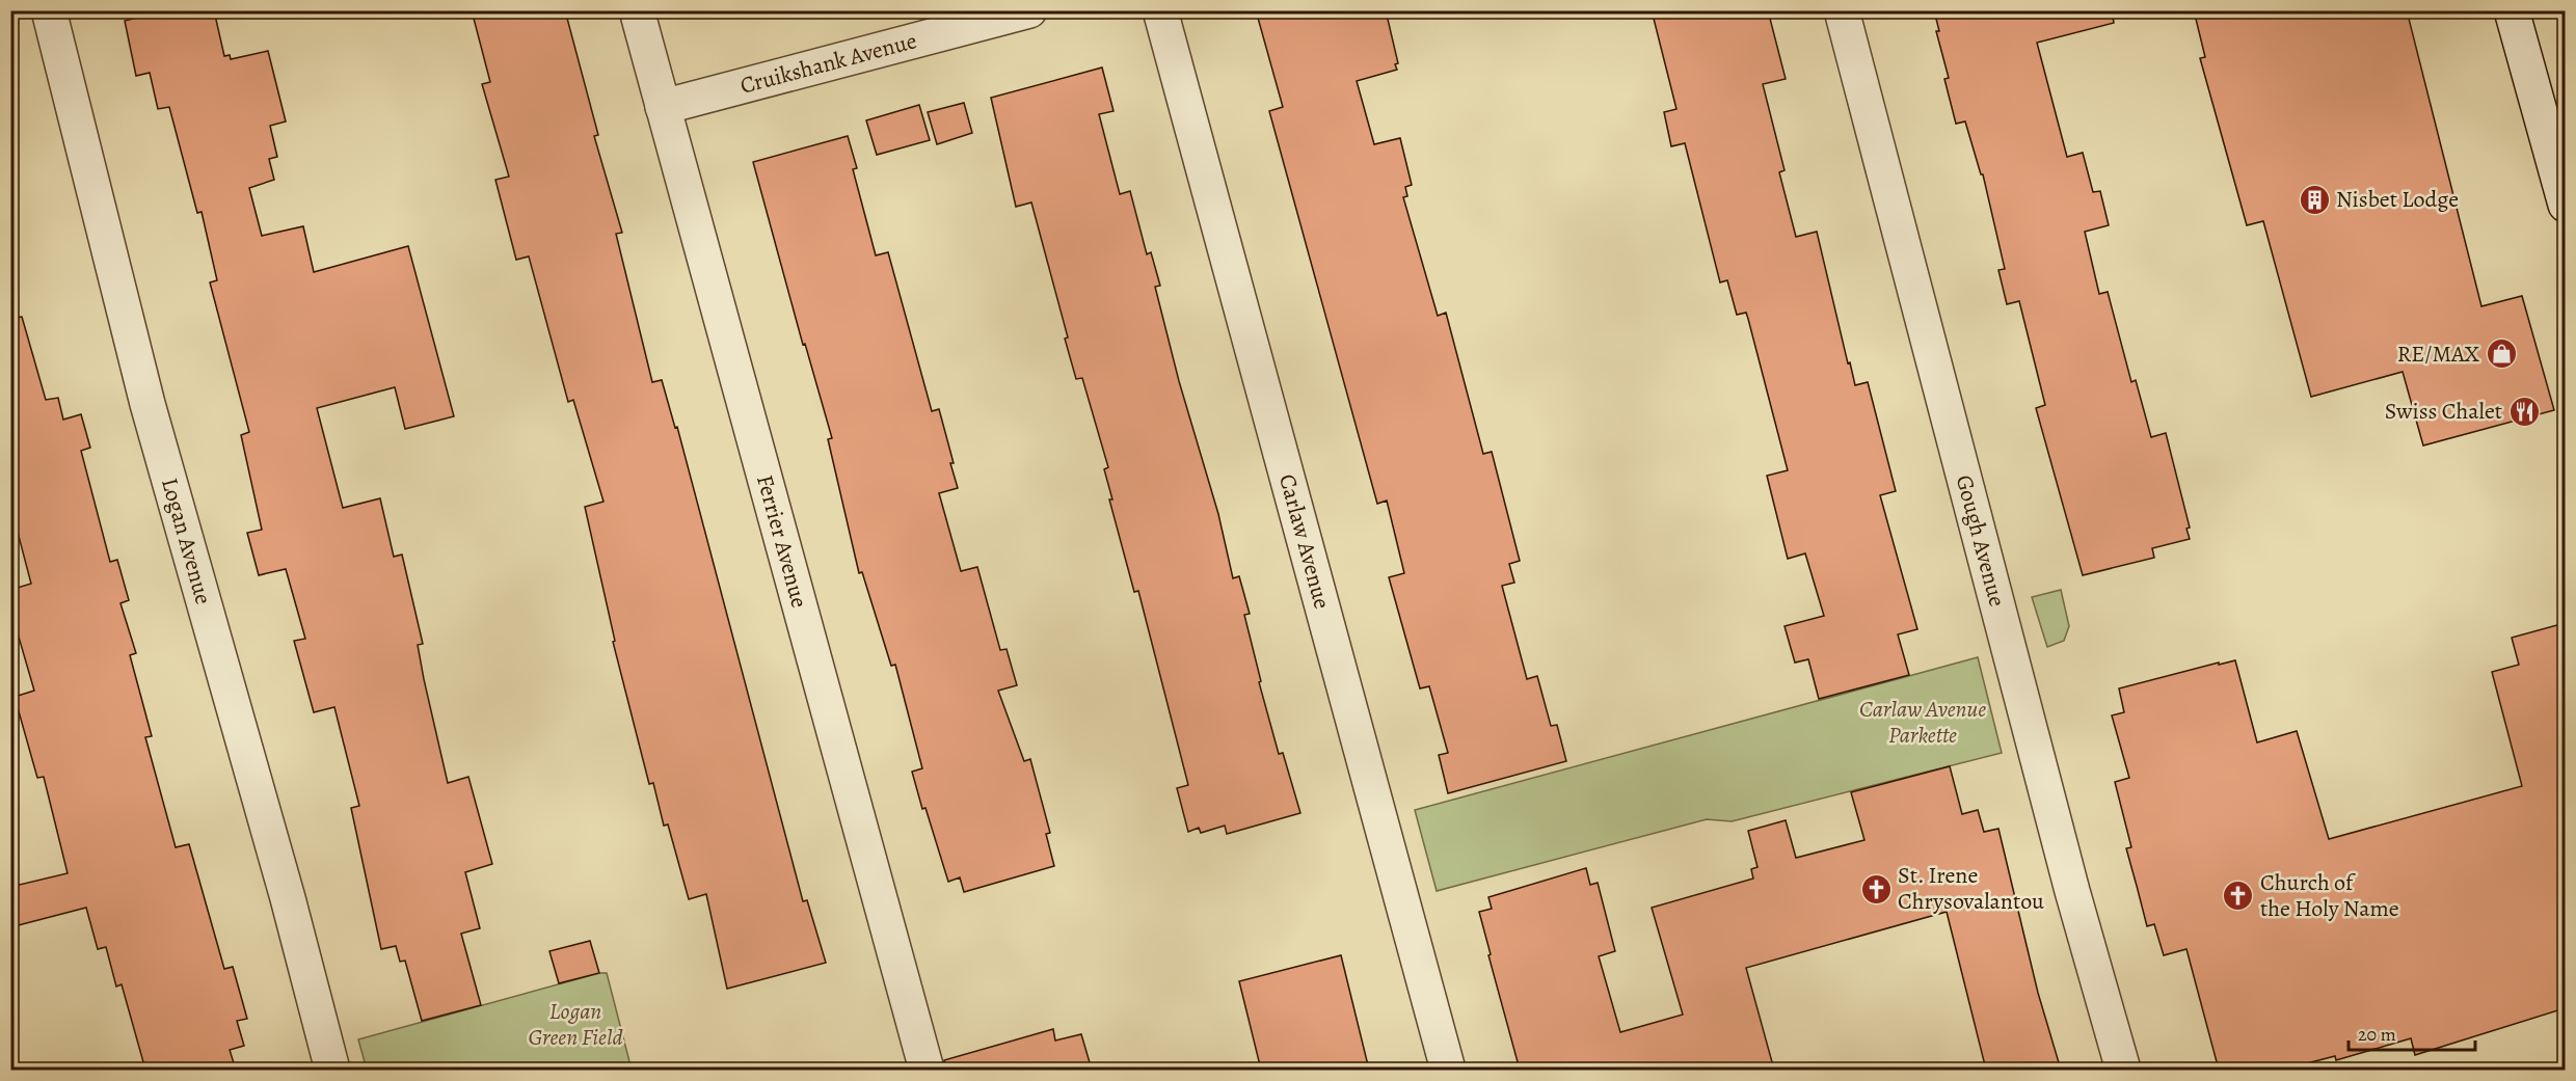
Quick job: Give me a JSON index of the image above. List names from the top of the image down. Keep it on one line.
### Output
{"streets":{"street":["Cruikshank Avenue","Ferrier Avenue","Carlaw Avenue","Gough Avenue","Logan Avenue"]},"crossings":[["Cruikshank Avenue","Ferrier Avenue"]],"parks":["Carlaw Avenue Parkette","Logan Green Field"],"places":{"building":["Nisbet Lodge"],"shop":["RE/MAX"],"restaurant":["Swiss Chalet"],"church":["St. Irene Chrysovalantou","Church of the Holy Name"]},"scale_bar":"20 m"}
